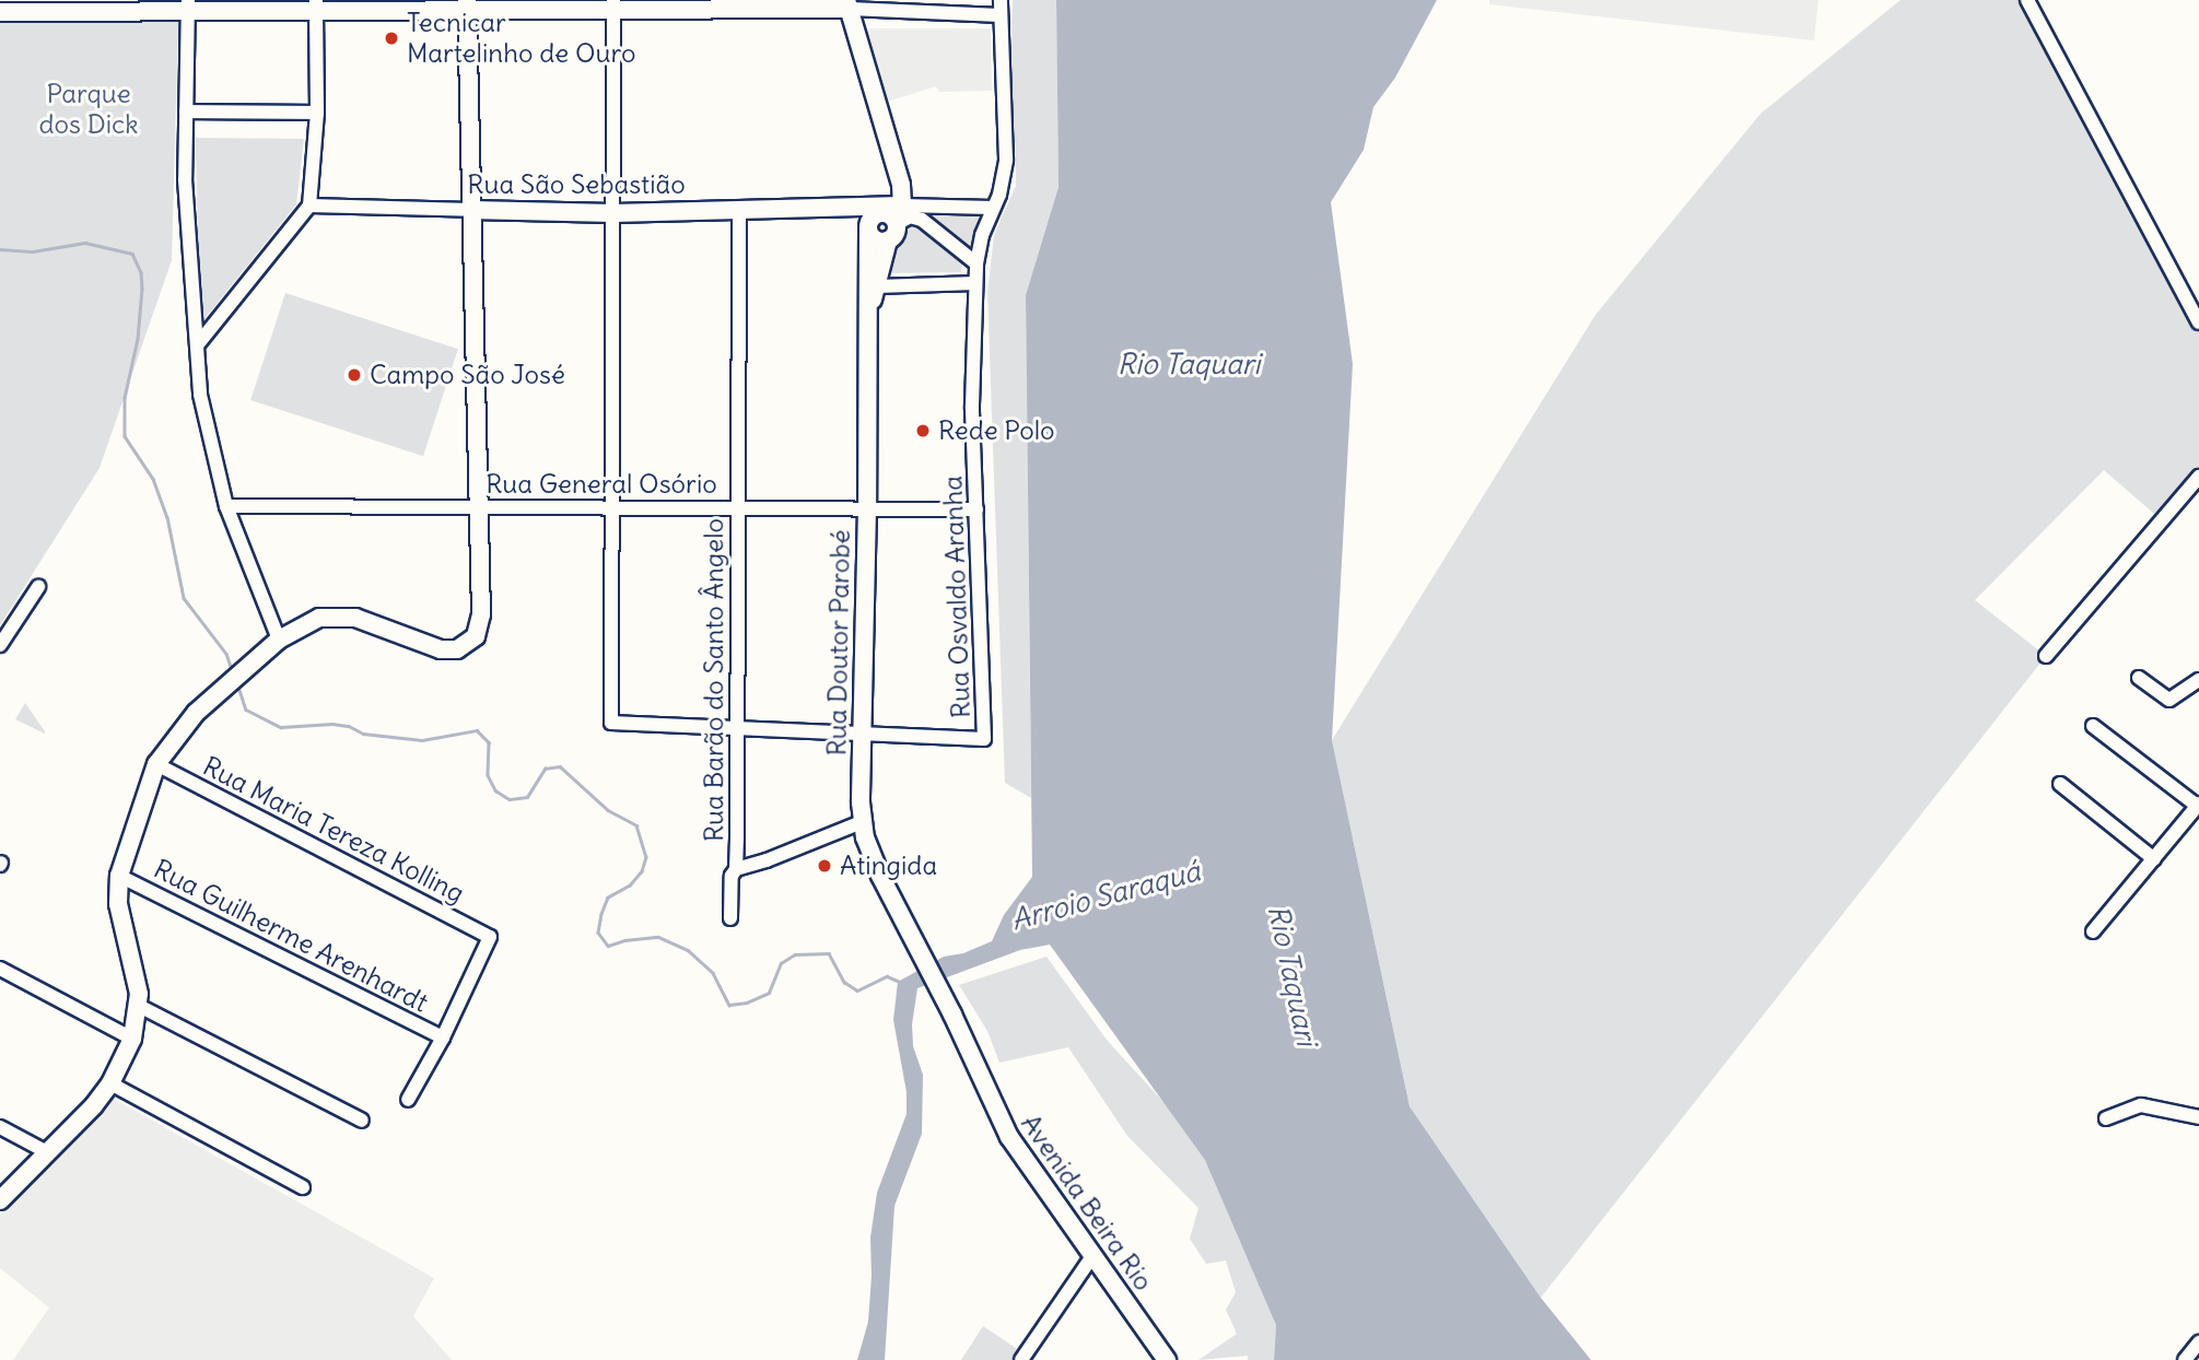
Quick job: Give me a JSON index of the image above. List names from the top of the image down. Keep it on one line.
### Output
{"streets":{"main road":["Rua São Sebastião","Rua Doutor Parobé","Avenida Beira Rio"],"street":["Rua General Osório","Rua Osvaldo Aranha","Rua Barão do Santo Ângelo","Rua Maria Tereza Kolling","Rua Guilherme Arenhardt"]},"crossings":[["Rua São Sebastião","Rua Doutor Parobé"],["Rua São Sebastião","Rua Barão do Santo Ângelo"],["Rua General Osório","Rua Osvaldo Aranha"],["Rua General Osório","Rua Doutor Parobé"],["Rua General Osório","Rua Barão do Santo Ângelo"],["Rua Osvaldo Aranha","Rua Doutor Parobé"],["Rua Doutor Parobé","Avenida Beira Rio"],["Rua Maria Tereza Kolling","Rua Guilherme Arenhardt"]],"water":["Rio Taquari","Arroio Saraquá"],"parks":["Parque dos Dick"],"places":["Tecnicar Martelinho de Ouro","Campo São José","Rede Polo","Atingida"]}
